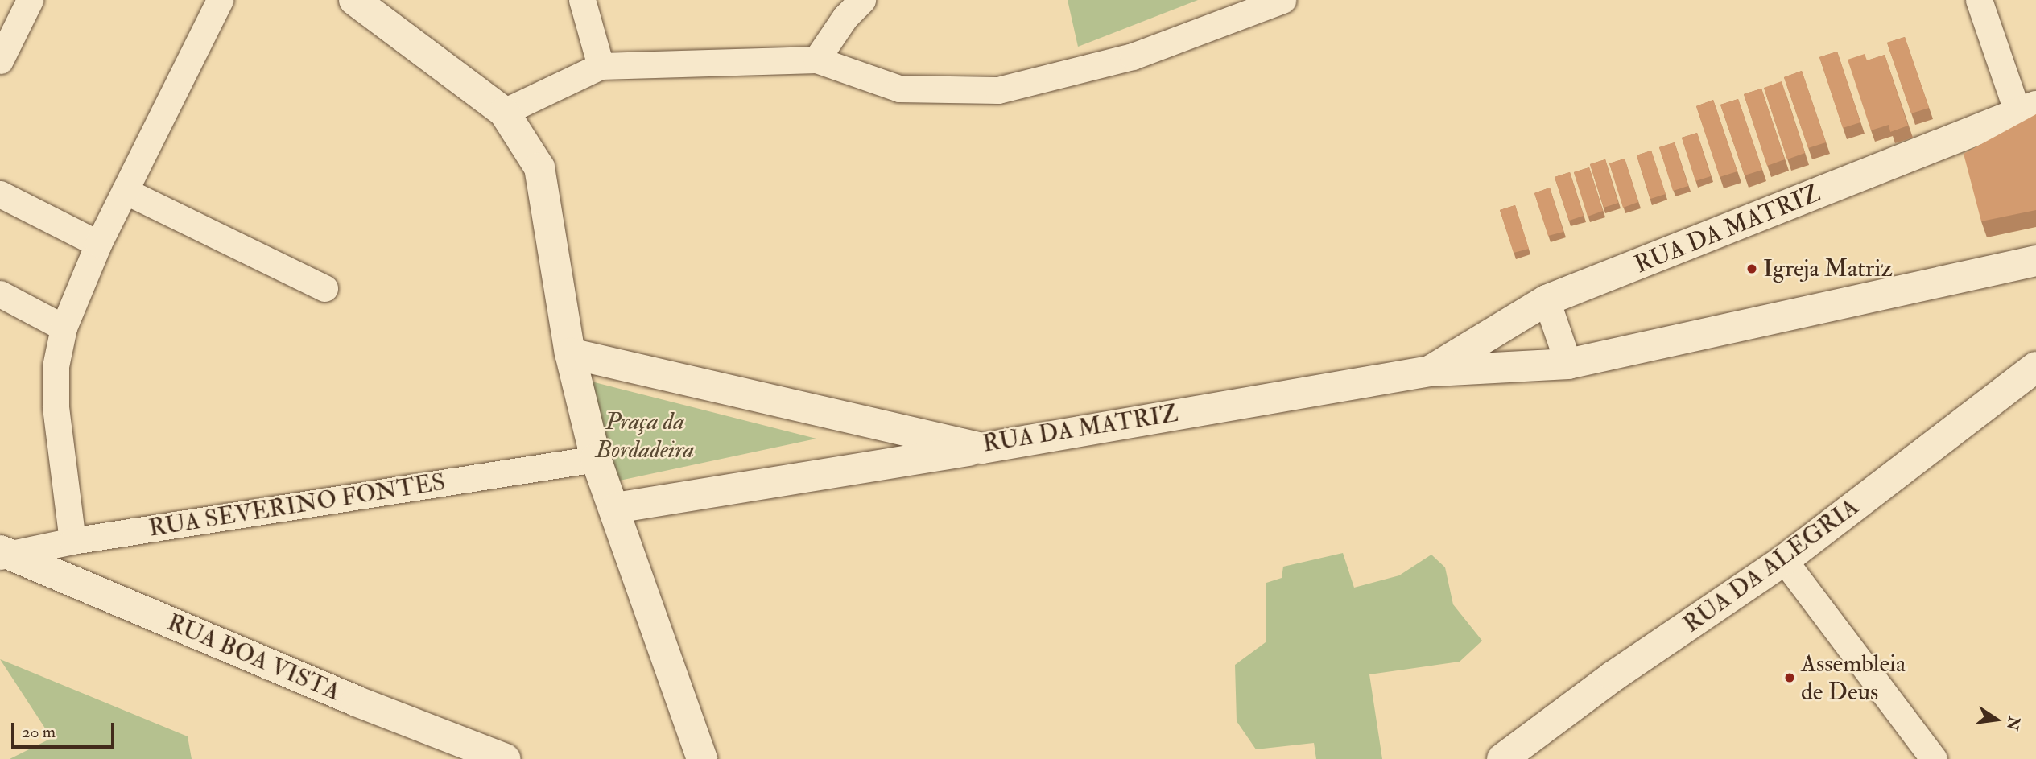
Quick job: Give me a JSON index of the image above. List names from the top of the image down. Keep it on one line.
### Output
{"streets":{"street":["RUA DA MATRIZ","RUA SEVERINO FONTES","RUA DA ALEGRIA","RUA BOA VISTA"]},"crossings":[["RUA SEVERINO FONTES","RUA BOA VISTA"]],"parks":["Praça da Bordadeira"],"places":["Igreja Matriz","Assembleia de Deus"],"scale_bar":"20 m","north":"right"}
